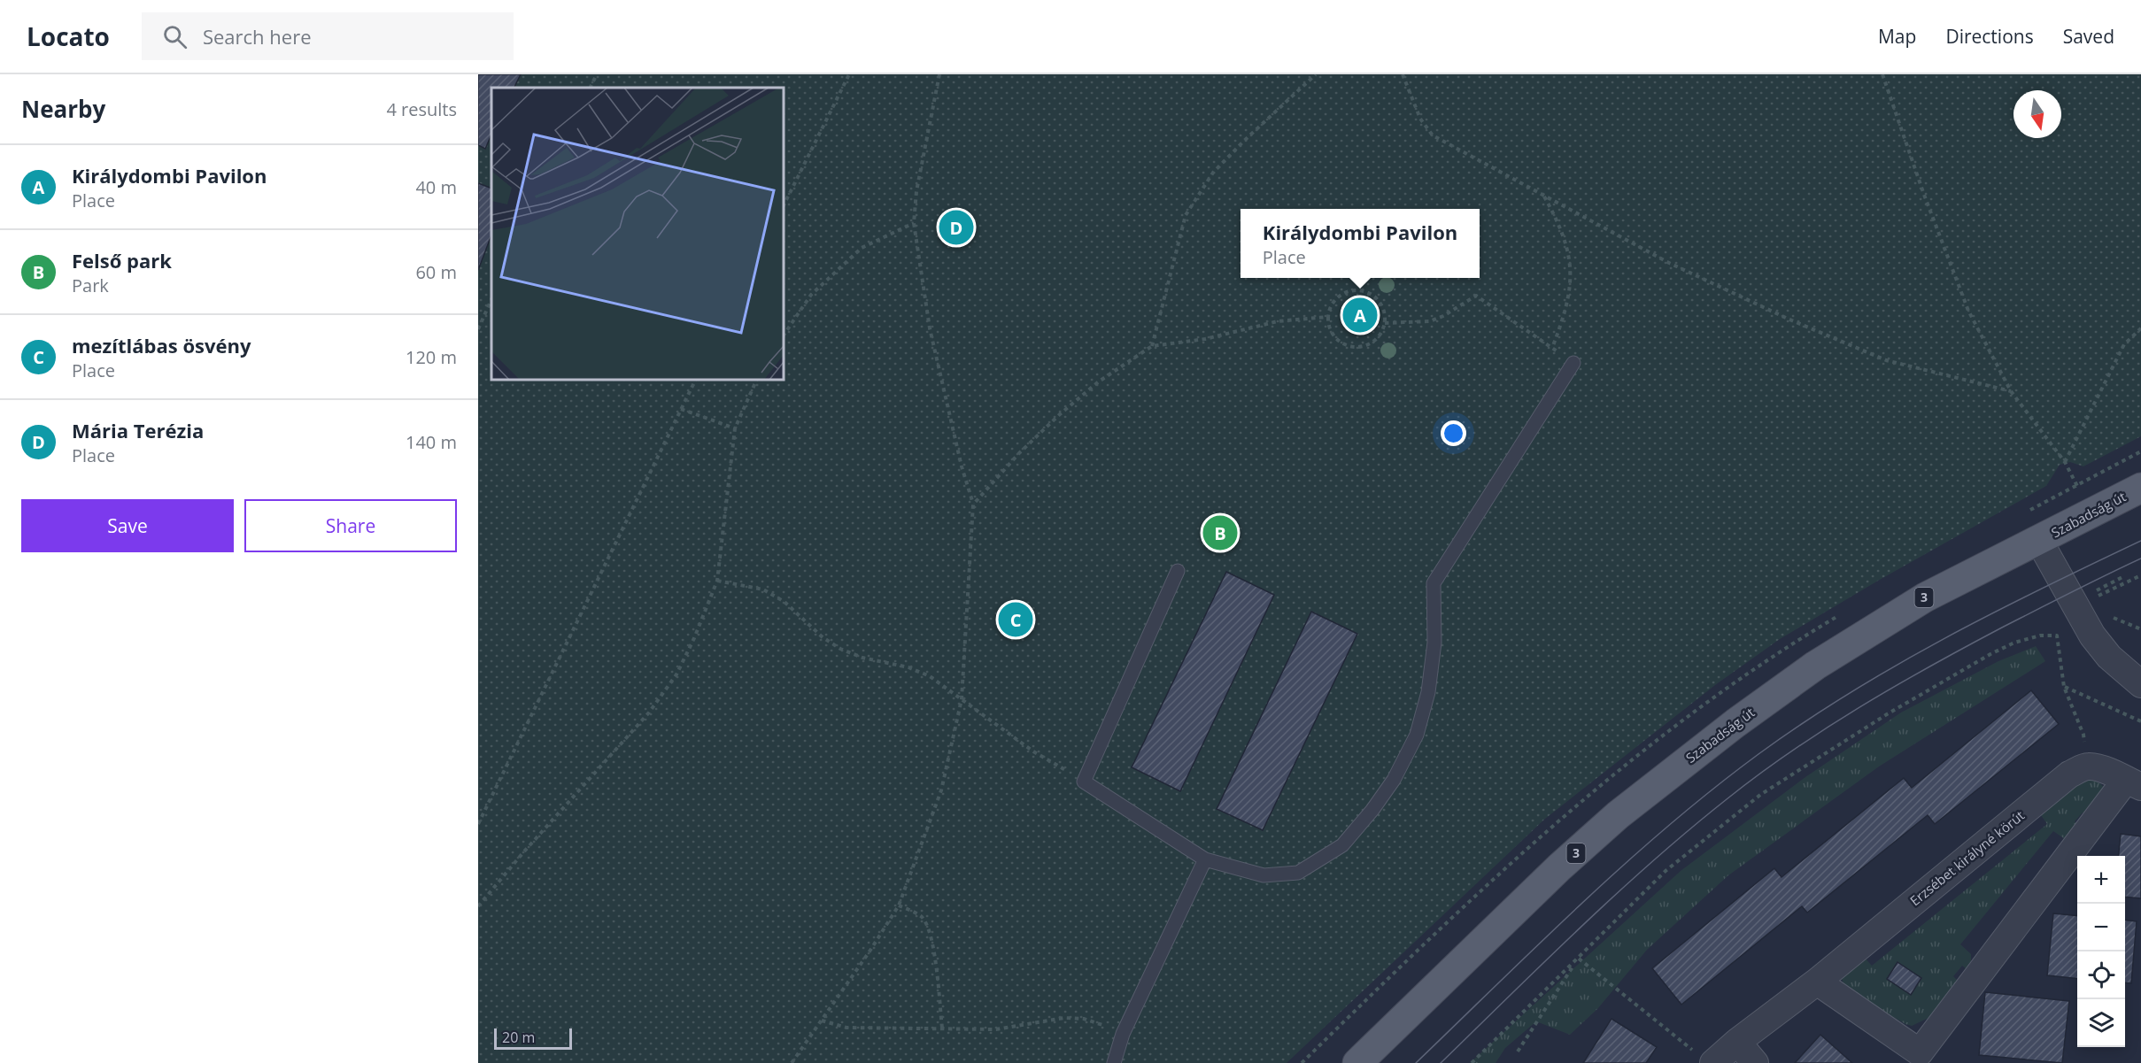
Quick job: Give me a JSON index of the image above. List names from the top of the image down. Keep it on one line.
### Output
{"streets":{"main road":["Szabadság út","3"],"street":["Erzsébet királyné körút"]},"scale_bar":"20 m","north":"bottom","page":{"header":"Locato","search":"Search here","nav":["Map","Directions","Saved"],"heading":["Nearby","4 results"],"list":[{"mark":"A","name":"Királydombi Pavilon","note":"Place","value":"40 m"},{"mark":"B","name":"Felső park","note":"Park","value":"60 m"},{"mark":"C","name":"mezítlábas ösvény","note":"Place","value":"120 m"},{"mark":"D","name":"Mária Terézia","note":"Place","value":"140 m"}],"pins":["D","A","B","C"],"popup":["Királydombi Pavilon","Place"],"buttons":["Save","Share"],"map_buttons":["+","−"],"scale":"20 m"}}
